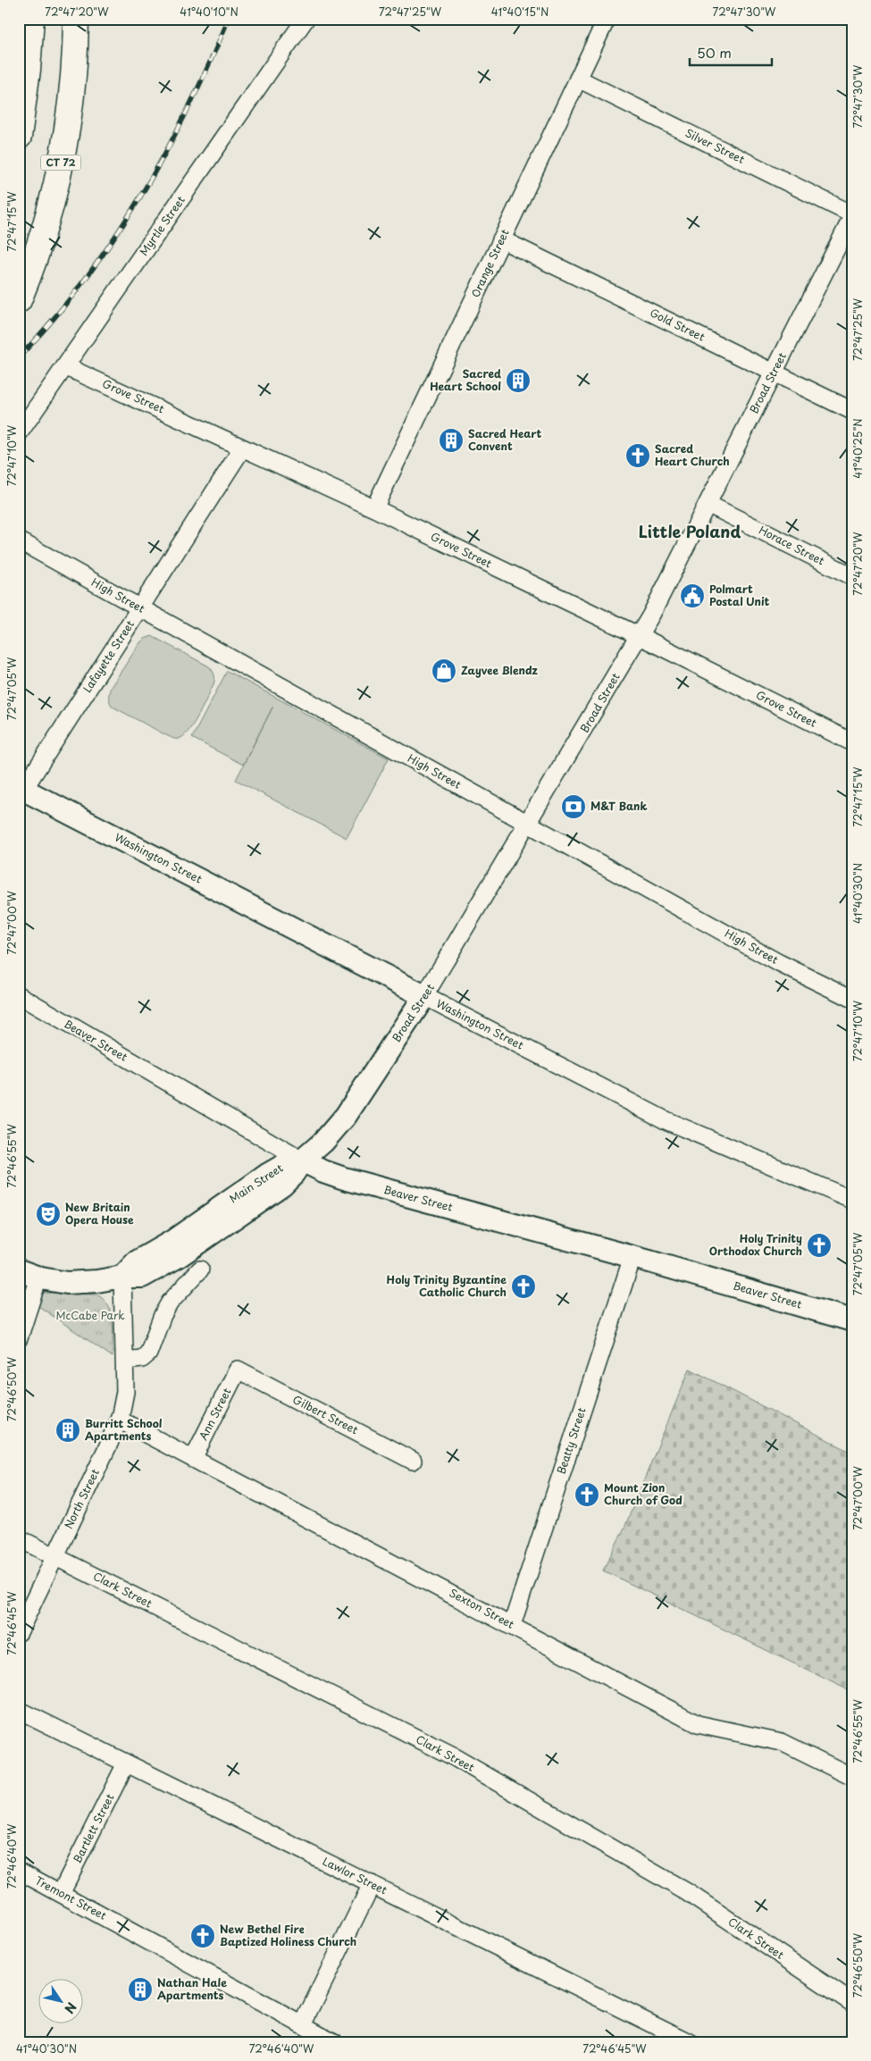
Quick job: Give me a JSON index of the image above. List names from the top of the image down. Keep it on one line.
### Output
{"streets":{"highway":["CT 72"],"main road":["Broad Street","Washington Street","Beaver Street","Main Street"],"street":["Silver Street","Myrtle Street","Orange Street","Gold Street","Grove Street","Horace Street","High Street","Lafayette Street","Ann Street","Gilbert Street","Beatty Street","North Street","Clark Street","Sexton Street","Bartlett Street","Lawlor Street","Tremont Street"]},"crossings":[["Silver Street","Orange Street"],["Silver Street","Broad Street"],["Myrtle Street","Grove Street"],["Orange Street","Gold Street"],["Orange Street","Grove Street"],["Gold Street","Broad Street"],["Broad Street","Grove Street"],["Broad Street","Horace Street"],["Broad Street","High Street"],["Broad Street","Washington Street"],["Broad Street","Beaver Street"],["Broad Street","Main Street"],["Grove Street","Lafayette Street"],["High Street","Lafayette Street"],["Lafayette Street","Washington Street"],["Beaver Street","Main Street"],["Beaver Street","Beatty Street"],["Main Street","North Street"],["Ann Street","Gilbert Street"],["Ann Street","Sexton Street"],["Beatty Street","Sexton Street"],["North Street","Clark Street"],["North Street","Sexton Street"],["Bartlett Street","Lawlor Street"],["Bartlett Street","Tremont Street"]],"districts":["Little Poland"],"parks":["McCabe Park"],"places":{"building":["Sacred Heart School","Sacred Heart Convent","Burritt School Apartments","Nathan Hale Apartments"],"church":["Sacred Heart Church","Holy Trinity Orthodox Church","Holy Trinity Byzantine Catholic Church","Mount Zion Church of God","New Bethel Fire Baptized Holiness Church"],"public building":["Polmart Postal Unit"],"shop":["Zayvee Blendz"],"bank":["M&T Bank"],"theatre":["New Britain Opera House"]},"scale_bar":"50 m","north":"bottom right","coordinates":["72°47'20\"W","41°40'10\"N","72°47'25\"W","41°40'15\"N","72°47'30\"W","72°47'15\"W","41°40'25\"N","72°47'10\"W","72°47'05\"W","41°40'30\"N","72°47'00\"W","72°46'55\"W","72°46'50\"W","72°46'45\"W","72°46'40\"W"]}
